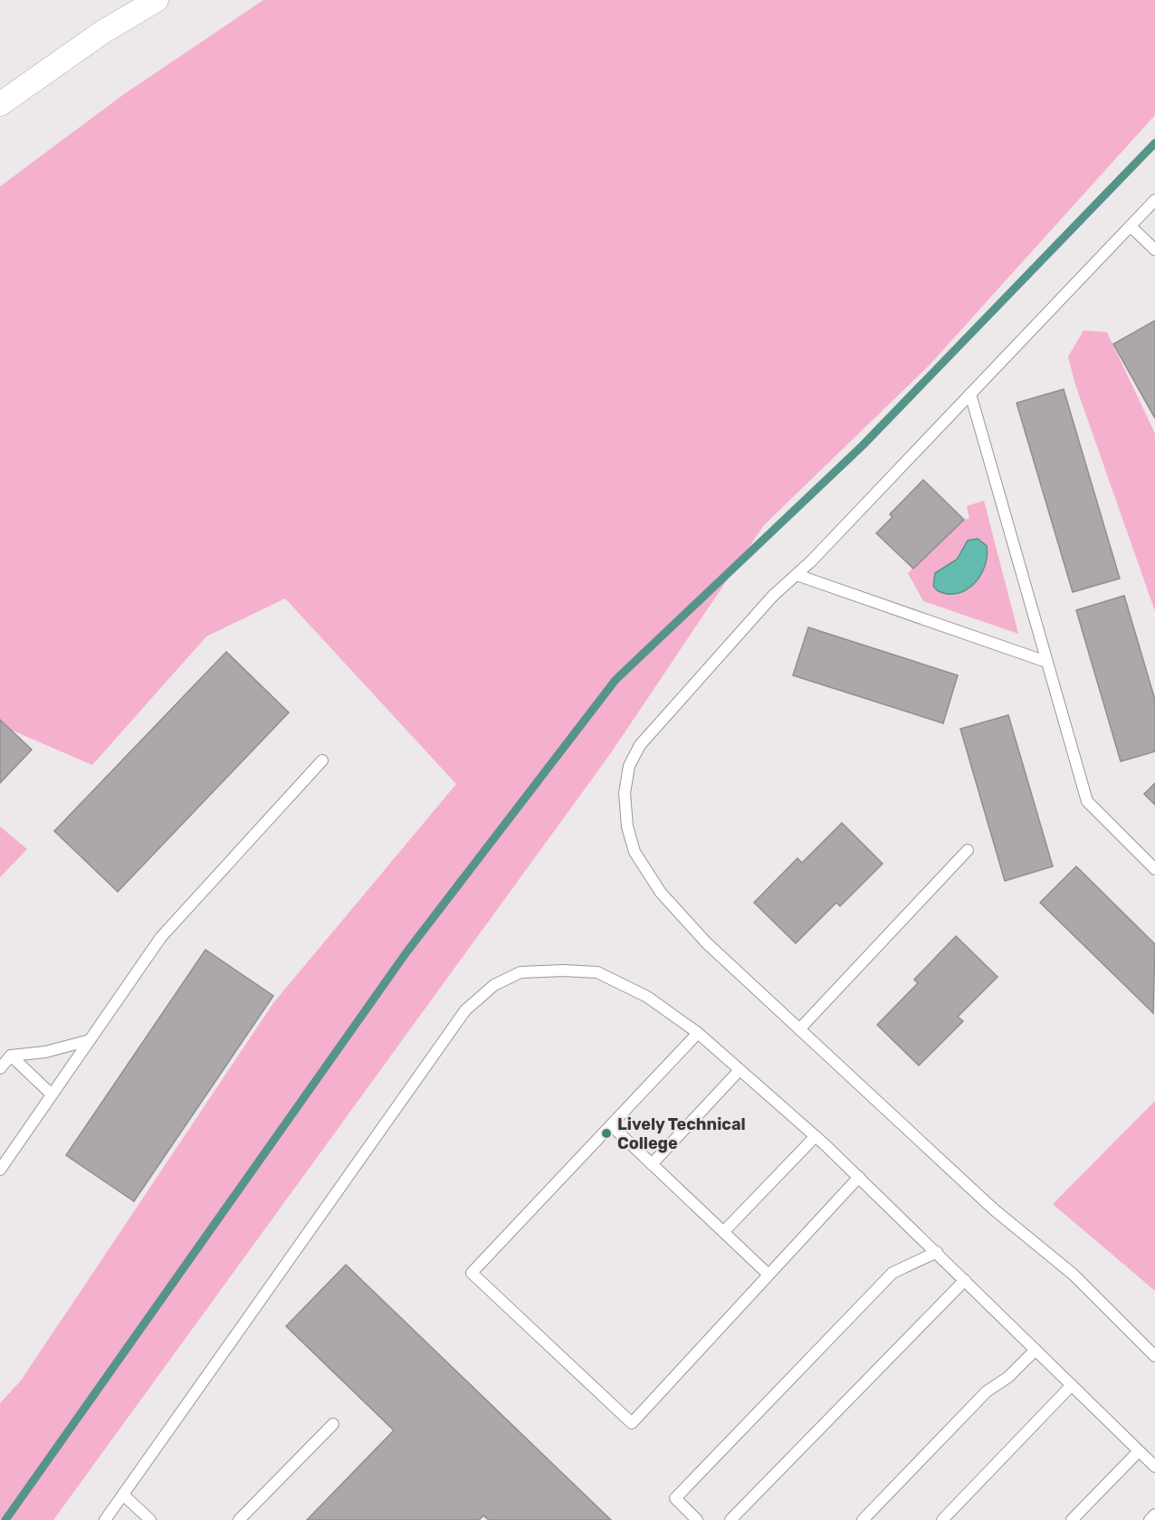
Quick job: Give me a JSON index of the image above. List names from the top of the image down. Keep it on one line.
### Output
{"places":["Lively Technical College"]}
